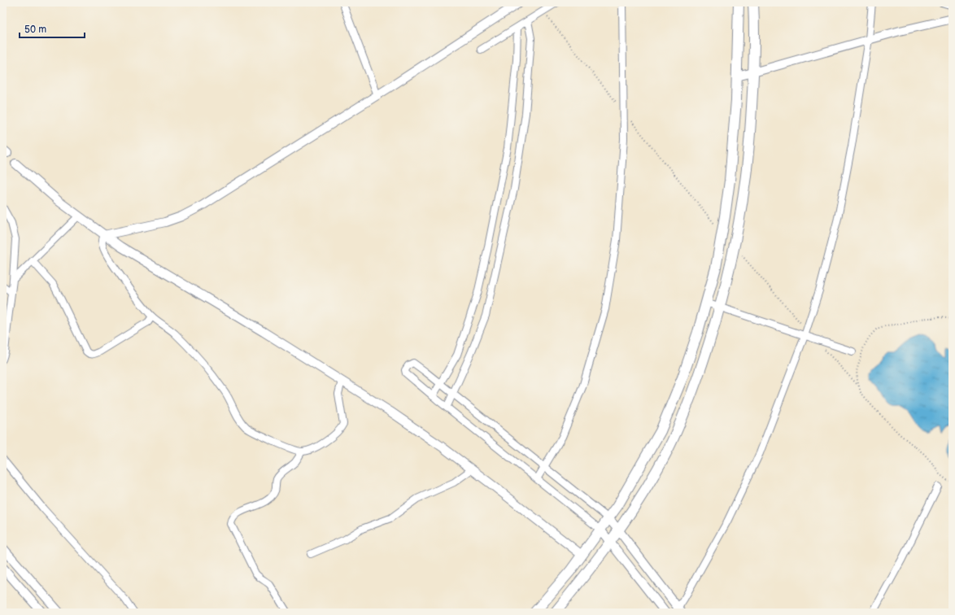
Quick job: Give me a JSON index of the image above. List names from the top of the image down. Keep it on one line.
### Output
{"scale_bar":"50 m"}
